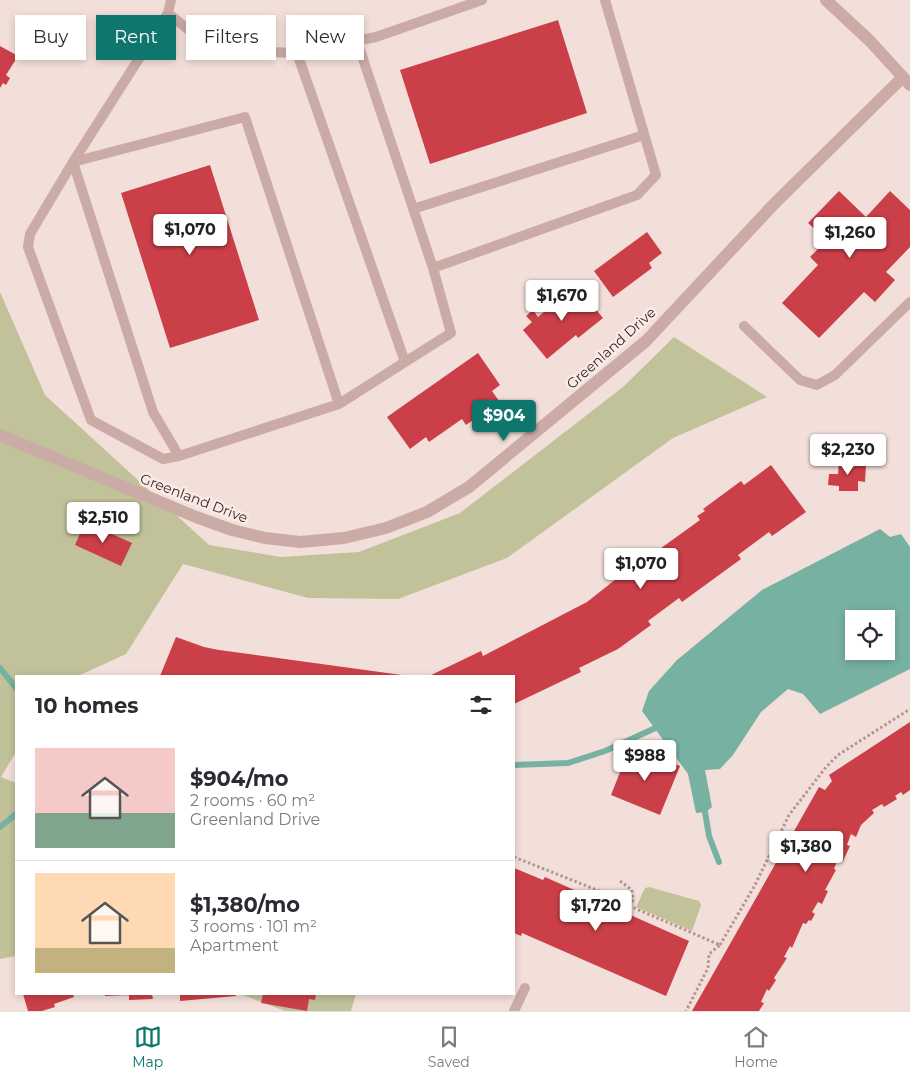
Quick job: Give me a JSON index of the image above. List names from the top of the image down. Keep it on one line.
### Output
{"streets":{"street":["Greenland Drive"]},"page":{"chip":["Buy","Rent","Filters","New"],"price":["$1,070","$1,260","$1,670","$904","$2,230","$2,510","$1,070","$988","$1,380","$1,720"],"heading":"10 homes","list":[{"name":"$904/mo","note":"2 rooms · 60 m² · Greenland Drive"},{"name":"$1,380/mo","note":"3 rooms · 101 m² · Apartment"}],"tabs":["Map","Saved","Home"]}}
